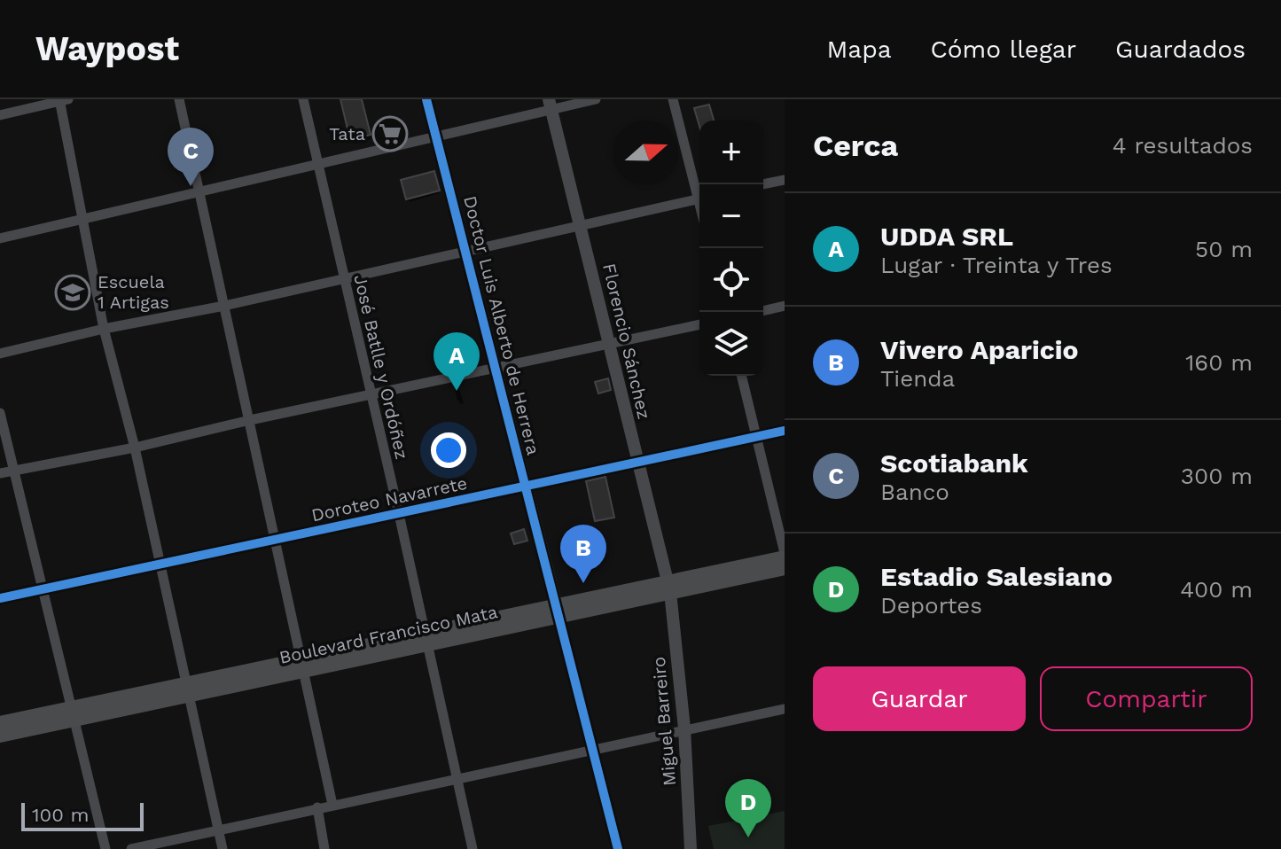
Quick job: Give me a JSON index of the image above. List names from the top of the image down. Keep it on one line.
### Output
{"streets":{"main road":["Boulevard Francisco Mata"],"street":["Doctor Luis Alberto de Herrera","Florencio Sánchez","José Batlle y Ordóñez","Doroteo Navarrete","Miguel Barreiro"]},"crossings":[["Doctor Luis Alberto de Herrera","Doroteo Navarrete"],["Doctor Luis Alberto de Herrera","Boulevard Francisco Mata"],["Florencio Sánchez","Doroteo Navarrete"],["Florencio Sánchez","Boulevard Francisco Mata"],["Florencio Sánchez","Miguel Barreiro"],["José Batlle y Ordóñez","Doroteo Navarrete"],["José Batlle y Ordóñez","Boulevard Francisco Mata"],["Boulevard Francisco Mata","Miguel Barreiro"]],"places":{"supermarket":["Tata"],"school or university":["Escuela 1 Artigas"]},"scale_bar":"100 m","north":"right","page":{"header":"Waypost","nav":["Mapa","Cómo llegar","Guardados"],"heading":["Cerca","4 resultados"],"map_buttons":["+","−"],"pins":["C","A","B","D"],"list":[{"mark":"A","name":"UDDA SRL","note":"Lugar · Treinta y Tres","value":"50 m"},{"mark":"B","name":"Vivero Aparicio","note":"Tienda","value":"160 m"},{"mark":"C","name":"Scotiabank","note":"Banco","value":"300 m"},{"mark":"D","name":"Estadio Salesiano","note":"Deportes","value":"400 m"}],"buttons":["Guardar","Compartir"],"scale":"100 m"}}
